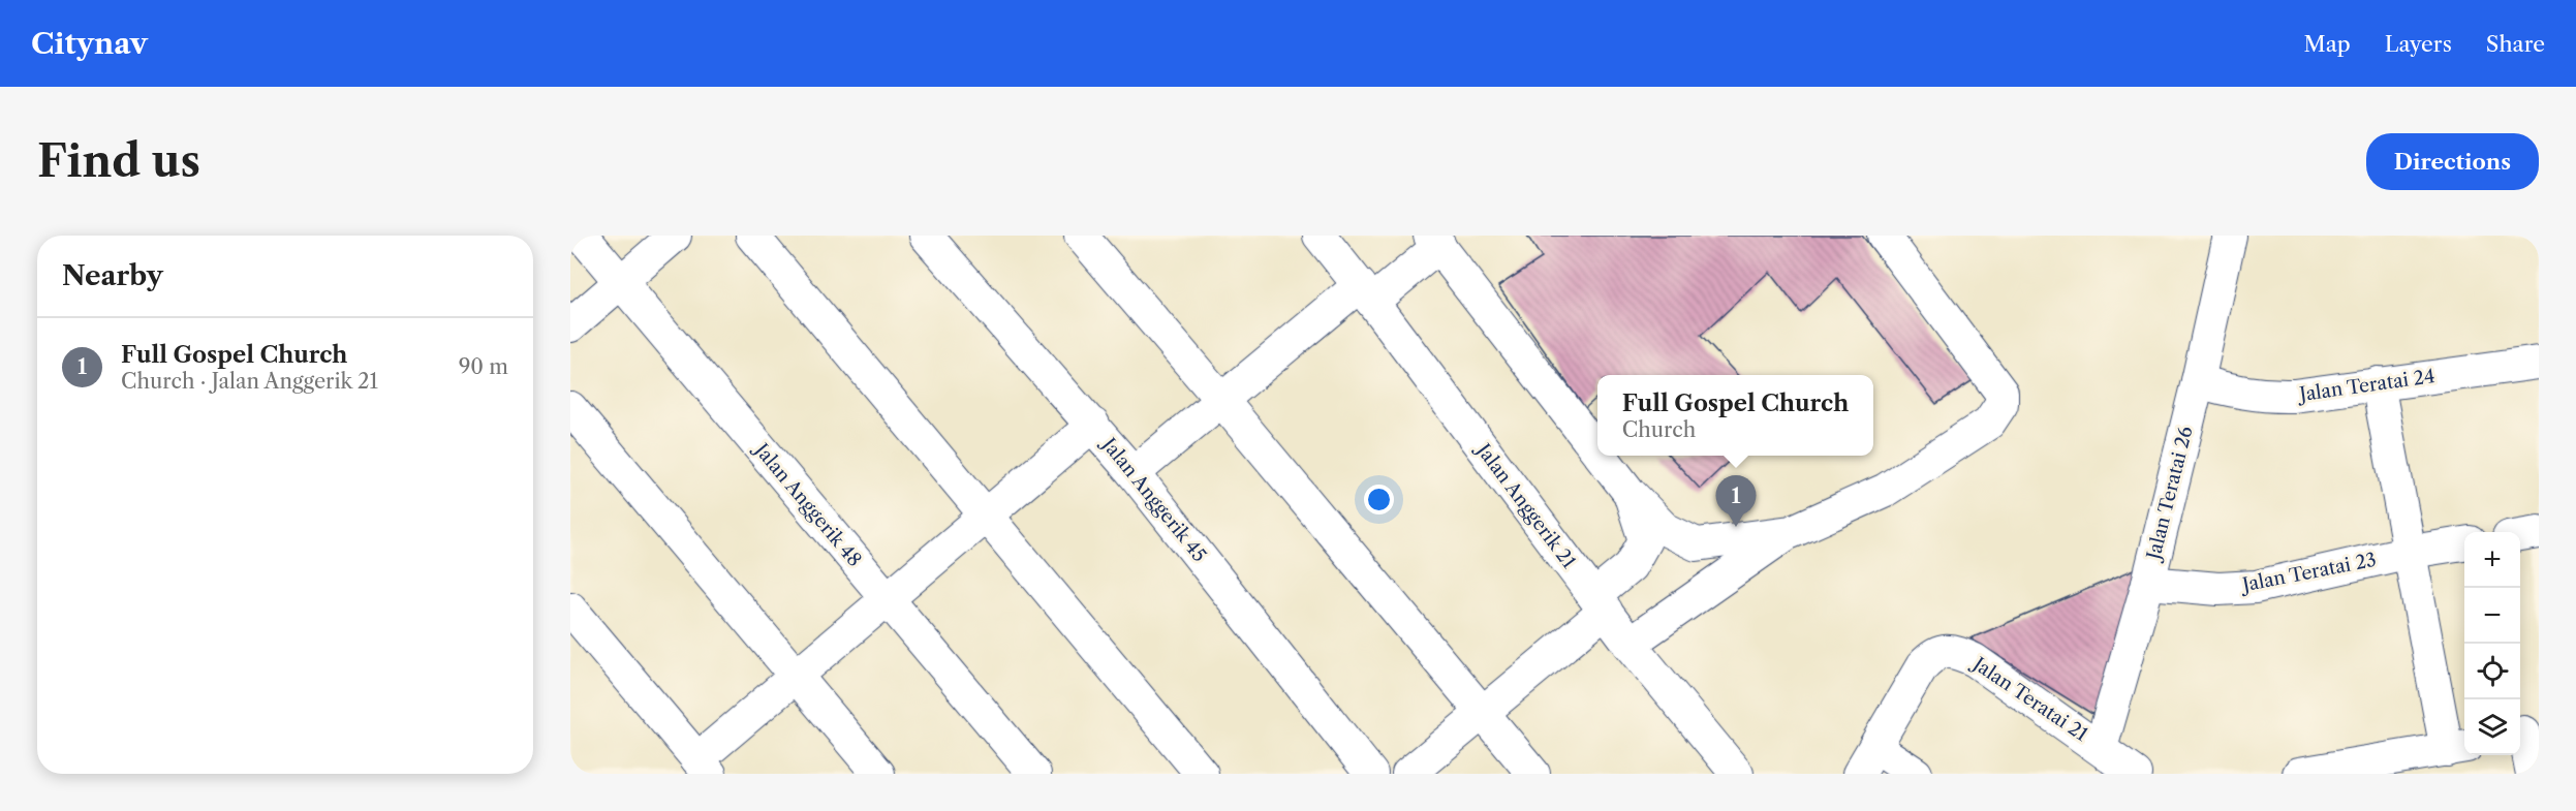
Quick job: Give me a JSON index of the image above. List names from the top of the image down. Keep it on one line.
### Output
{"streets":{"street":["Jalan Teratai 24","Jalan Teratai 26","Jalan Anggerik 45","Jalan Anggerik 48","Jalan Anggerik 21","Jalan Teratai 23","Jalan Teratai 21"]},"crossings":[["Jalan Teratai 24","Jalan Teratai 26"],["Jalan Teratai 26","Jalan Teratai 23"],["Jalan Teratai 26","Jalan Teratai 21"]],"page":{"header":"Citynav","nav":["Map","Layers","Share"],"buttons":"Directions","title":"Find us","heading":"Nearby","list":[{"mark":"1","name":"Full Gospel Church","note":"Church · Jalan Anggerik 21","value":"90 m"}],"popup":["Full Gospel Church","Church"],"pins":"1","map_buttons":["+","−"]}}
